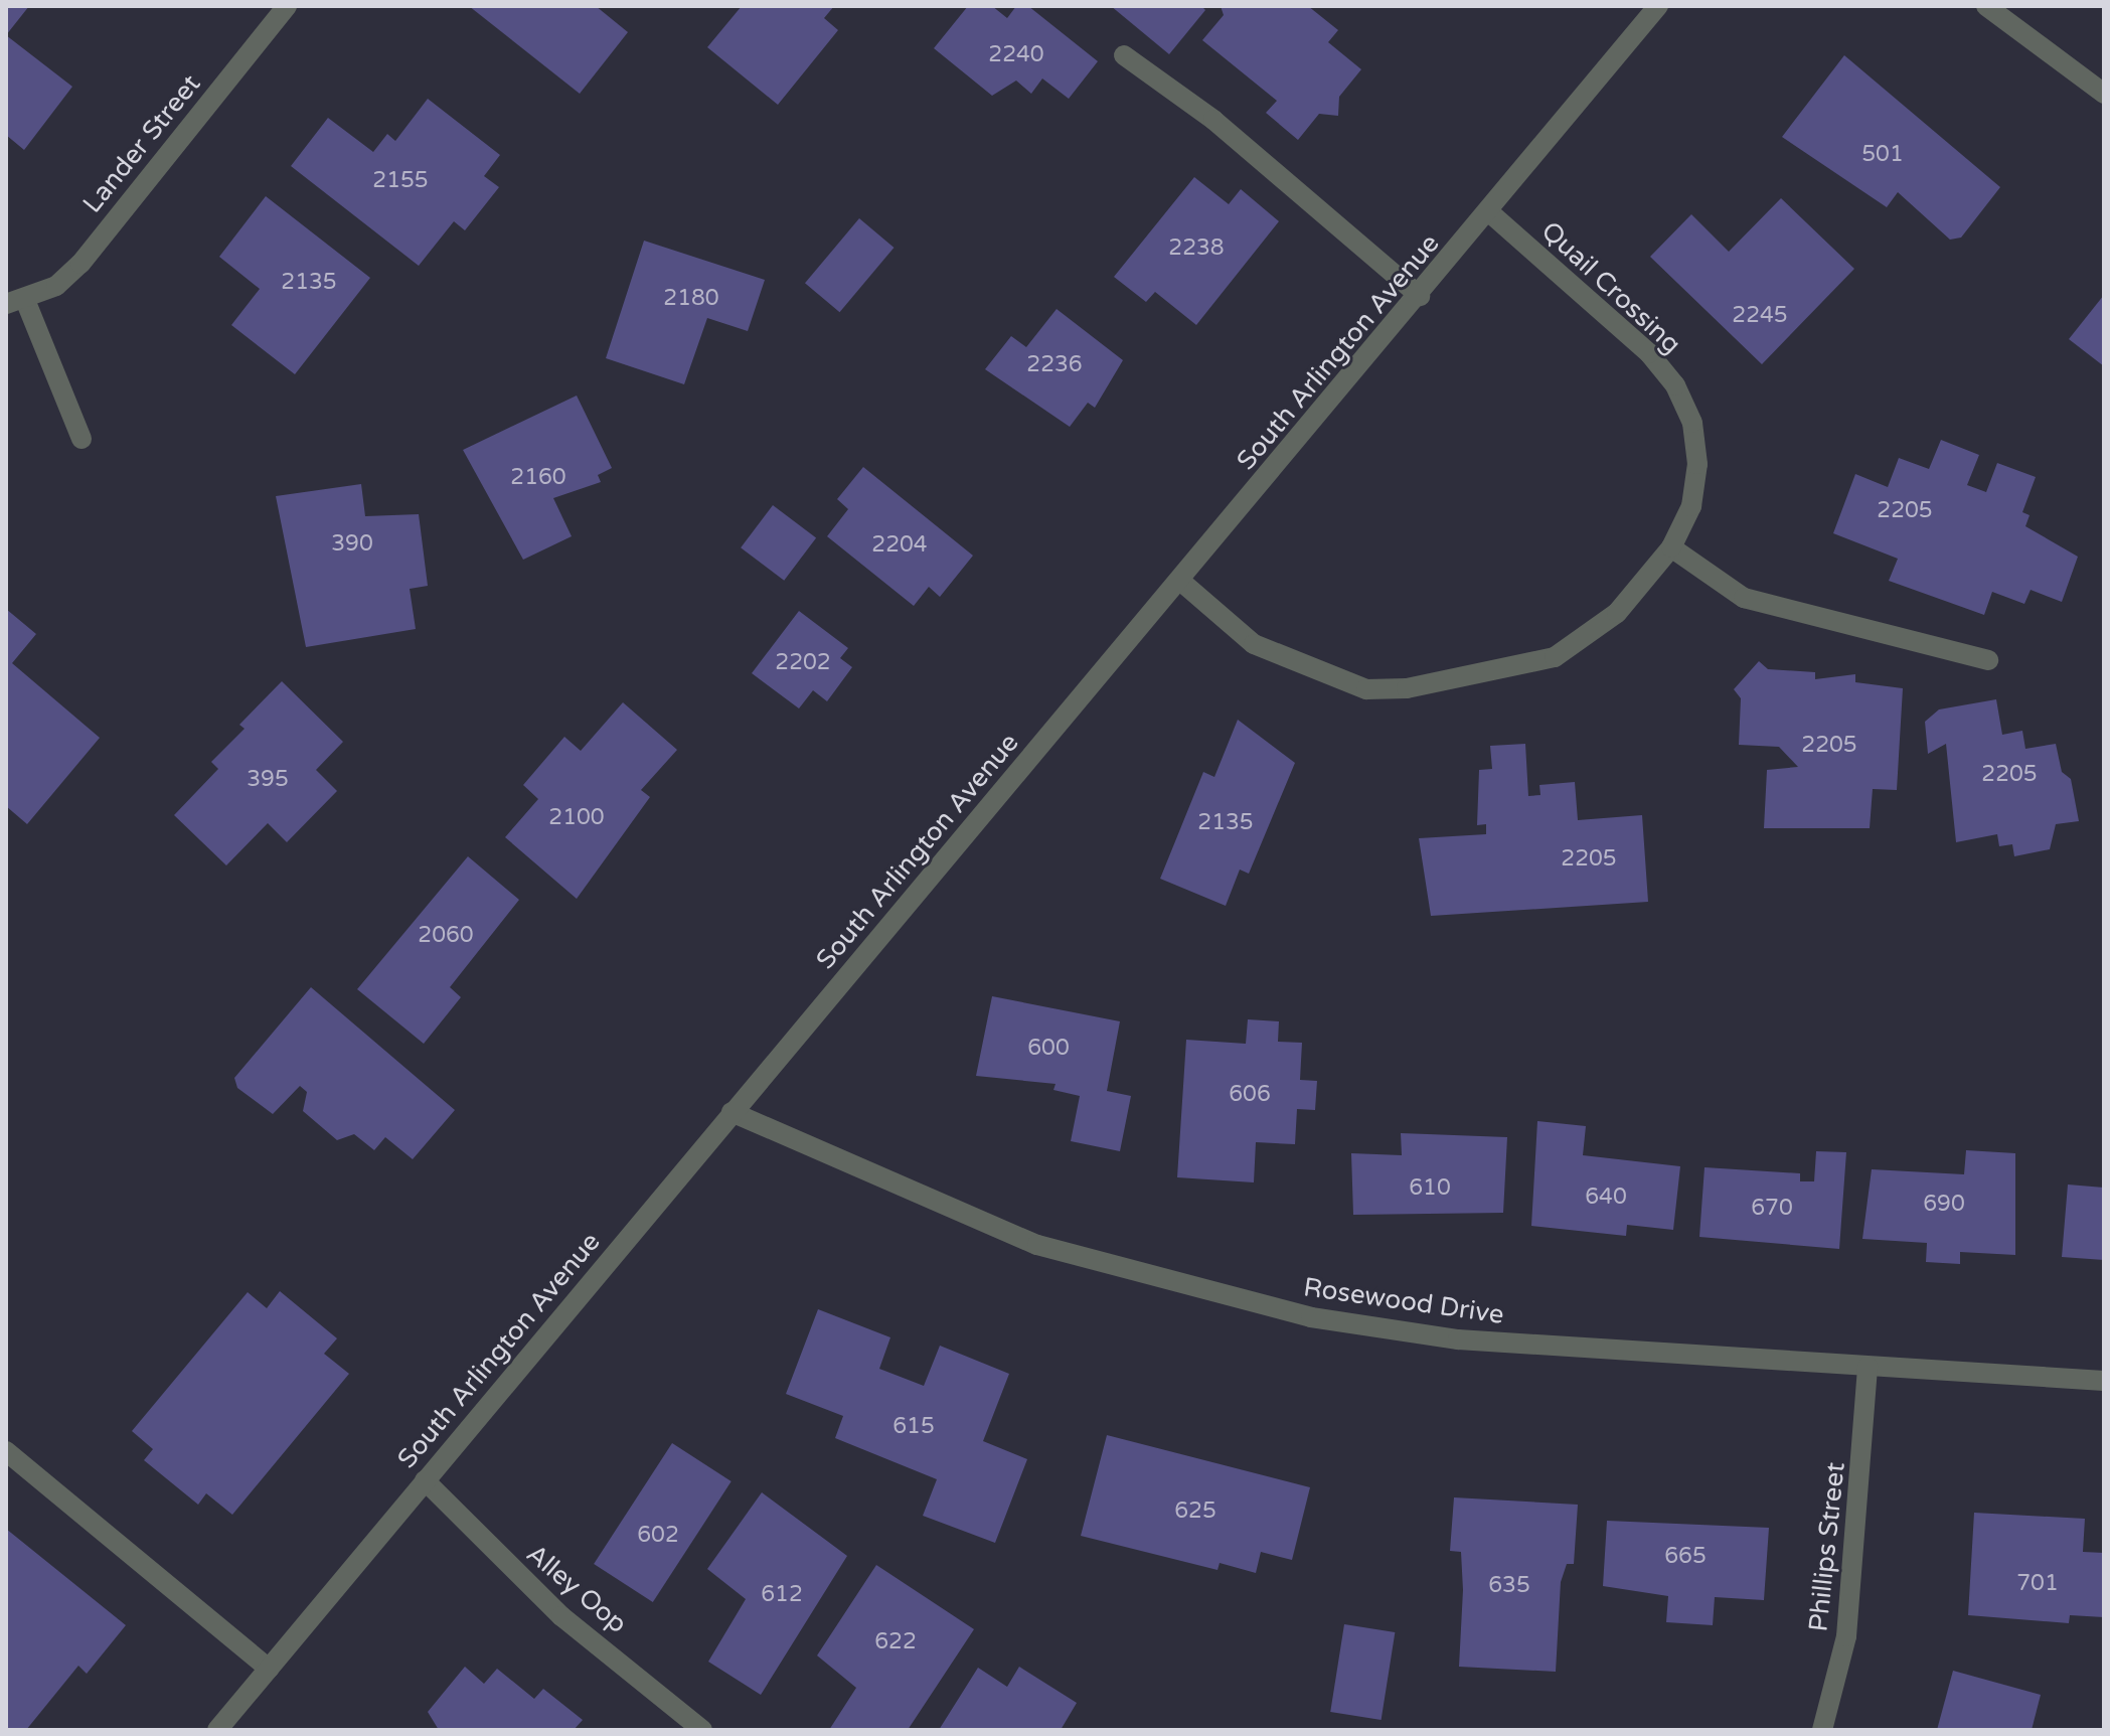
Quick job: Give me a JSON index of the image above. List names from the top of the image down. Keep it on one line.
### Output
{"streets":{"street":["Lander Street","Quail Crossing","South Arlington Avenue","Rosewood Drive","Phillips Street","Alley Oop"]},"crossings":[["Quail Crossing","South Arlington Avenue"],["South Arlington Avenue","Rosewood Drive"],["South Arlington Avenue","Alley Oop"],["Rosewood Drive","Phillips Street"]],"house_numbers":["2240","501","2155","2238","2135","2180","2245","2236","2160","2205","390","2204","2202","2205","2205","395","2100","2135","2205","2060","600","606","610","640","690","670","615","625","602","665","701","635","612","622"]}
